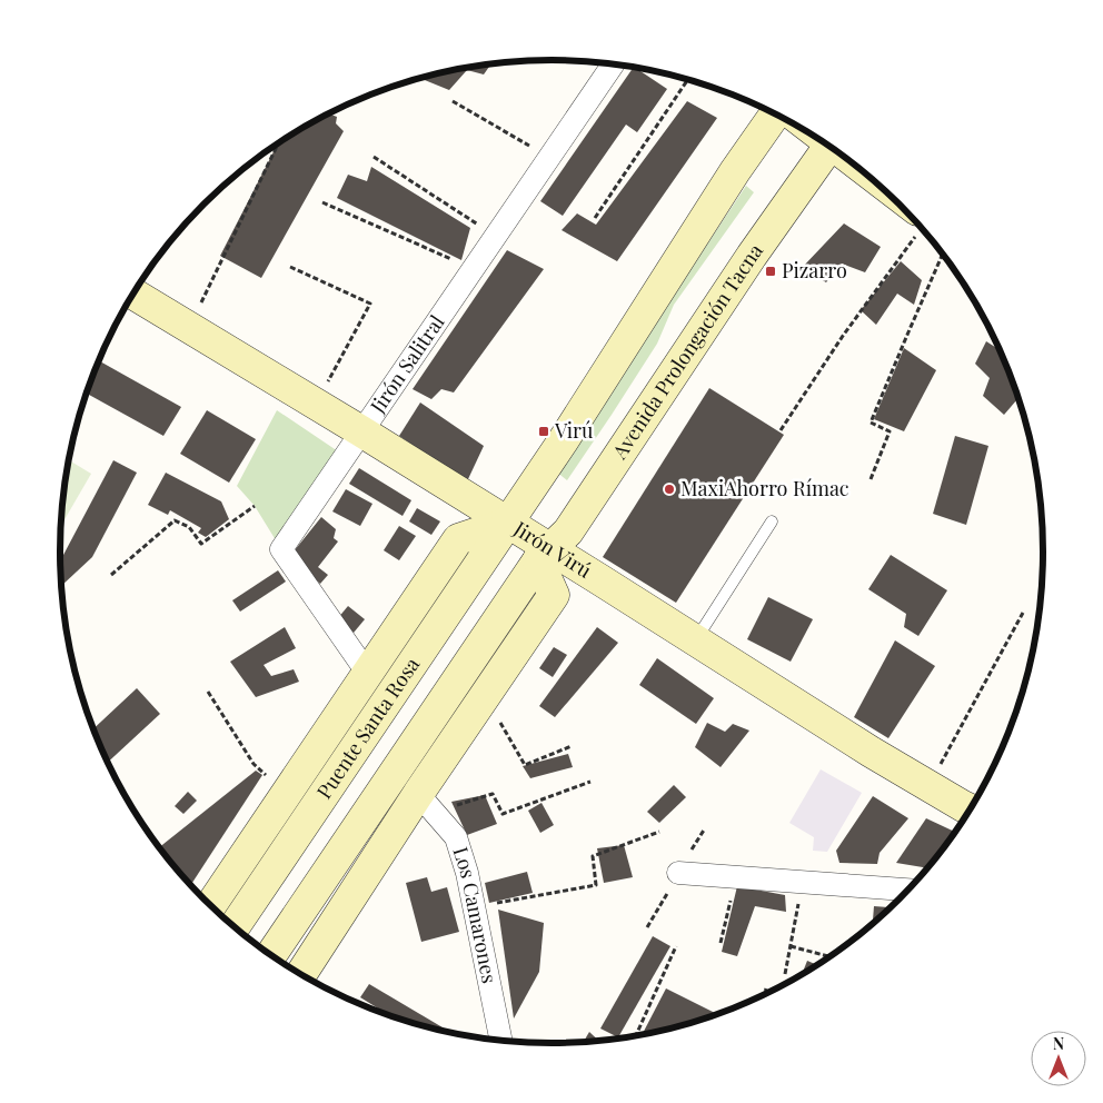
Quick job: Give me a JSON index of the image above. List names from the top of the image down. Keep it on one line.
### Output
{"streets":{"main road":["Avenida Prolongación Tacna","Jirón Virú","Puente Santa Rosa"],"street":["Jirón Salitral","Los Camarones"]},"crossings":[["Avenida Prolongación Tacna","Jirón Virú"],["Jirón Salitral","Jirón Virú"],["Jirón Virú","Puente Santa Rosa"]],"places":{"transit":["Pizarro","Virú"],"other":["MaxiAhorro Rímac"]},"north":"top"}
